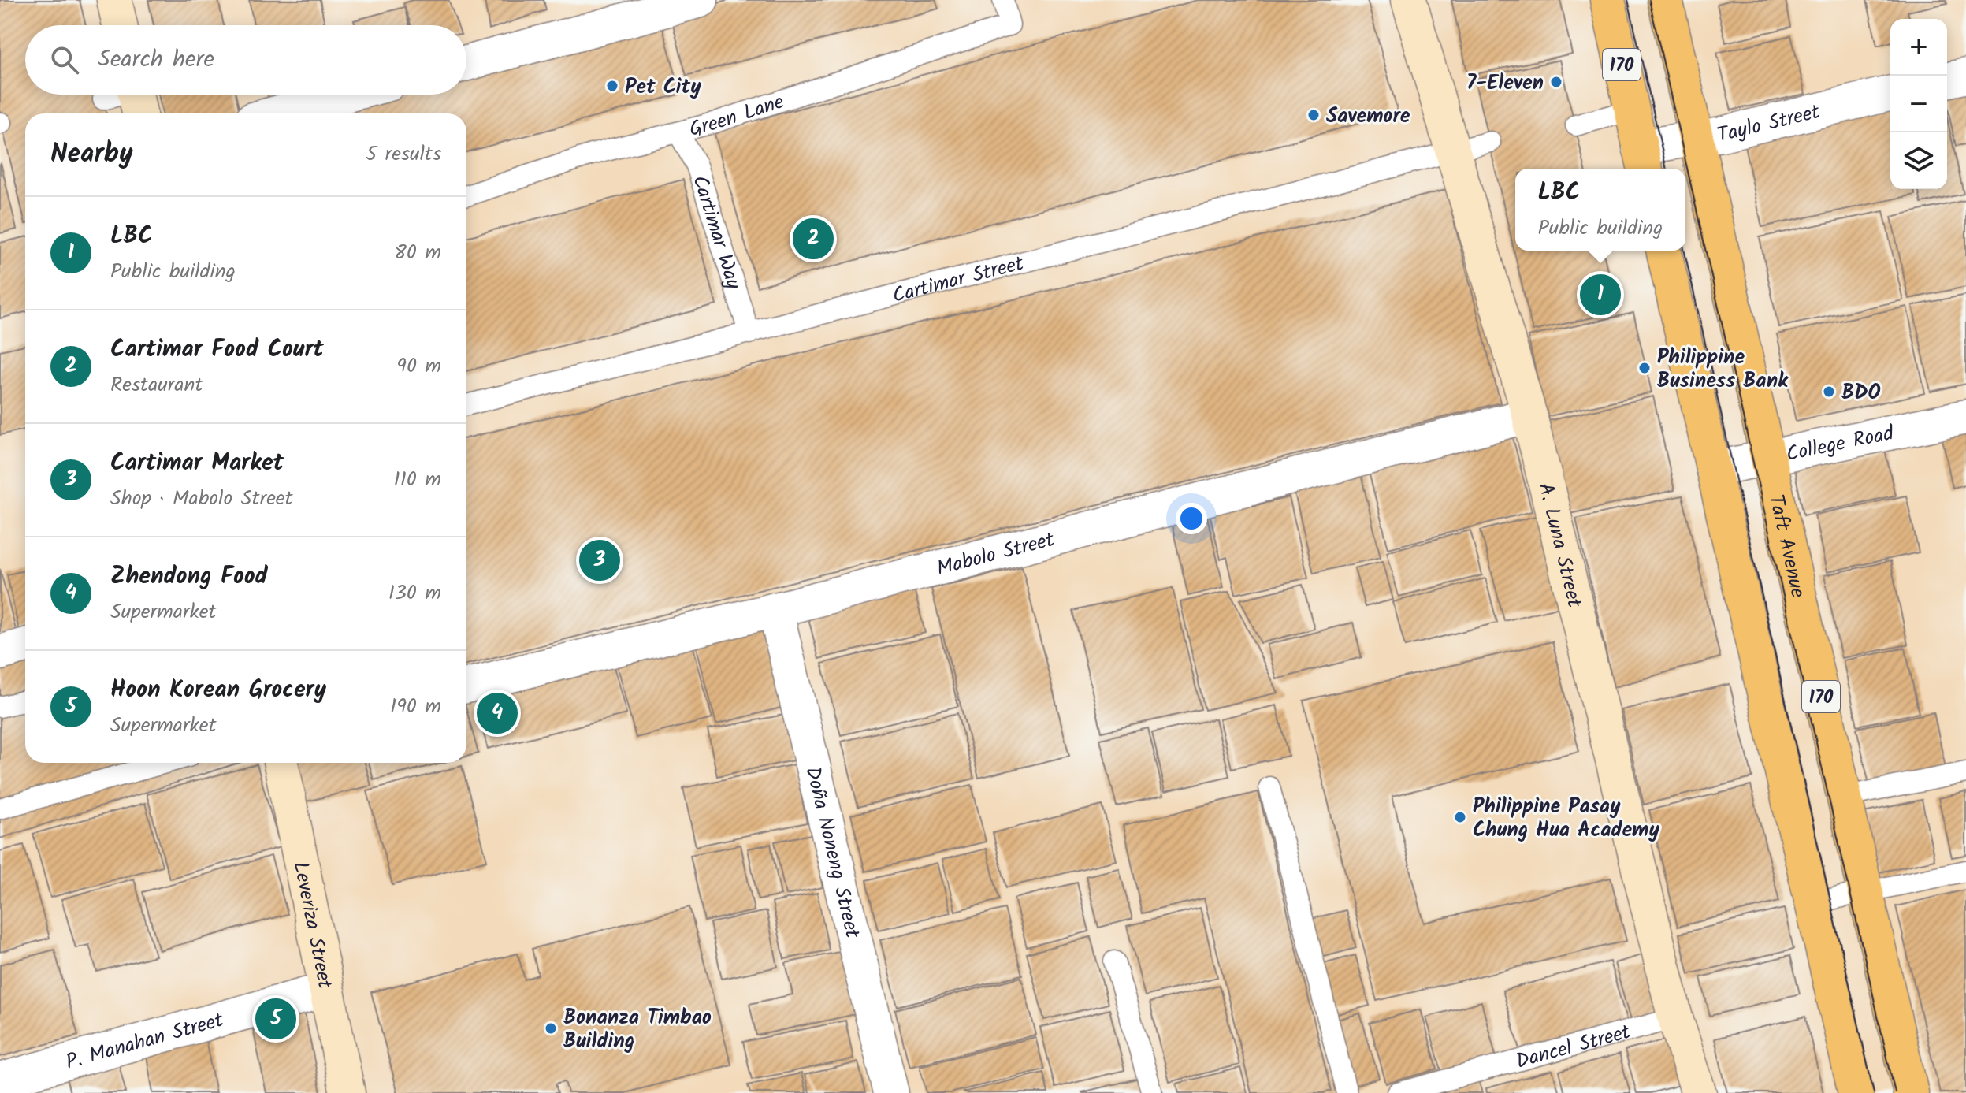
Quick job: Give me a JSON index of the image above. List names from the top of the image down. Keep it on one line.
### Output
{"streets":{"main road":["170","Taft Avenue"],"street":["Taylo Street","College Road","A. Luna Street","Mabolo Street","Doña Noneng Street","Leveriza Street","P. Manahan Street"],"lane":["Green Lane","Cartimar Way","Cartimar Street","Dancel Street"]},"crossings":[["170","Taylo Street"],["Green Lane","Cartimar Way"],["Taylo Street","Taft Avenue"],["Cartimar Way","Cartimar Street"],["Cartimar Street","A. Luna Street"],["College Road","Taft Avenue"],["A. Luna Street","Mabolo Street"],["A. Luna Street","Dancel Street"],["Mabolo Street","Doña Noneng Street"],["Leveriza Street","P. Manahan Street"]],"places":["7-Eleven","Pet City","Savemore","Philippine Business Bank","BDO","Philippine Pasay Chung Hua Academy","Bonanza Timbao Building"],"page":{"map_buttons":["+","−"],"search":"Search here","heading":["Nearby","5 results"],"popup":["LBC","Public building"],"list":[{"mark":"1","name":"LBC","note":"Public building","value":"80 m"},{"mark":"2","name":"Cartimar Food Court","note":"Restaurant","value":"90 m"},{"mark":"3","name":"Cartimar Market","note":"Shop · Mabolo Street","value":"110 m"},{"mark":"4","name":"Zhendong Food","note":"Supermarket","value":"130 m"},{"mark":"5","name":"Hoon Korean Grocery","note":"Supermarket","value":"190 m"}],"pins":["2","1","3","4","5"]}}
